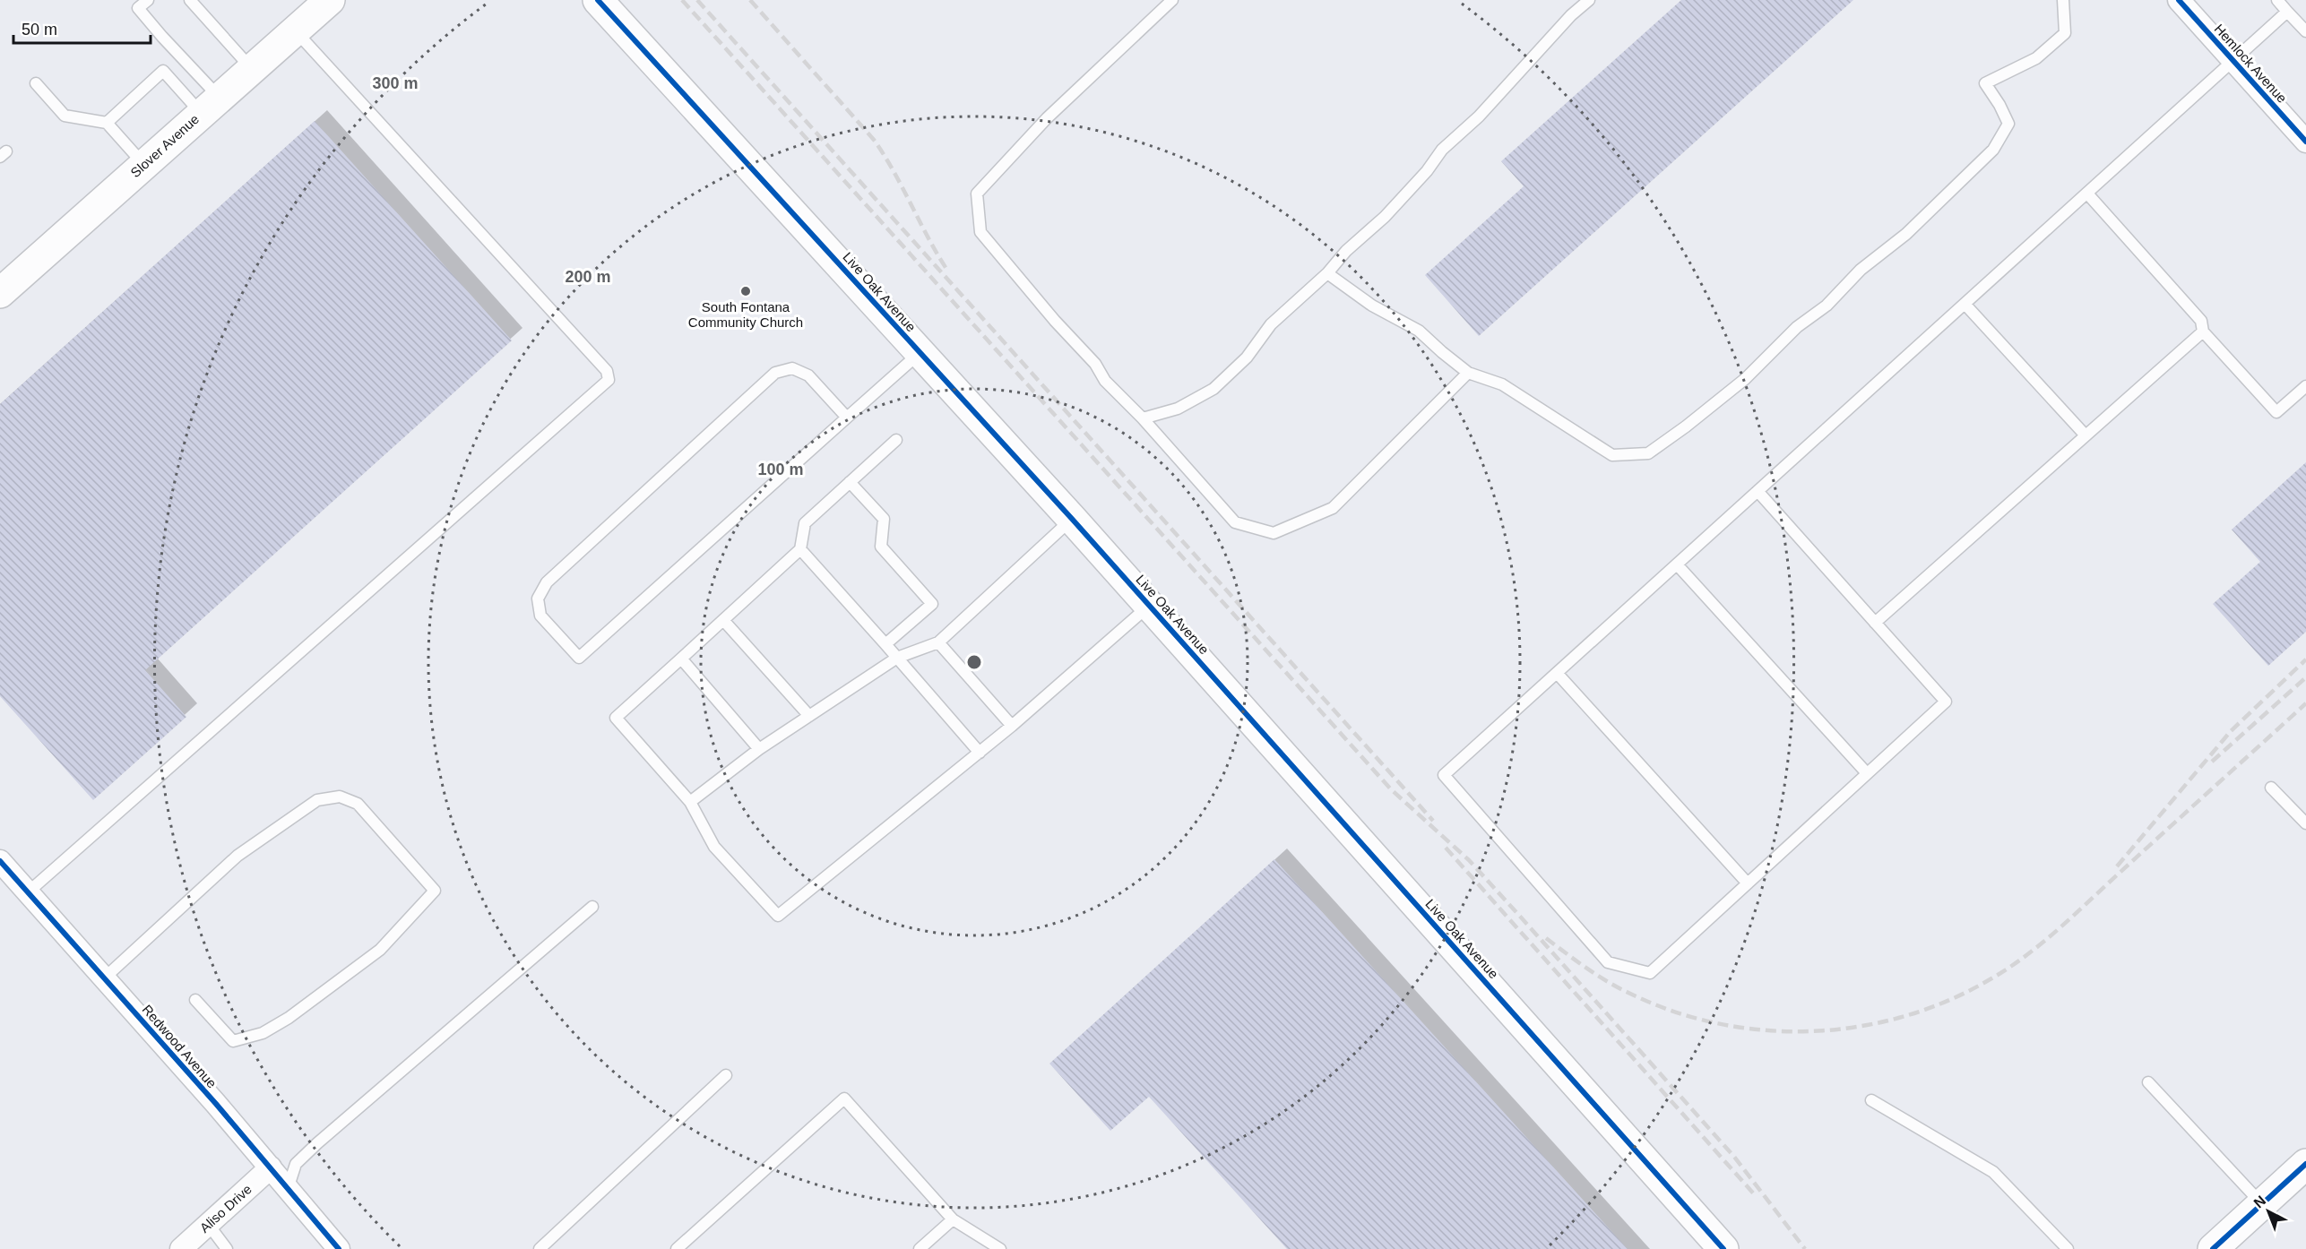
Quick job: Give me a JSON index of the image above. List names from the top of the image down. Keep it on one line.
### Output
{"streets":{"street":["Hemlock Avenue","Slover Avenue","Live Oak Avenue","Redwood Avenue","Aliso Drive"]},"crossings":[["Redwood Avenue","Aliso Drive"]],"places":["South Fontana Community Church"],"scale_bar":"50 m","north":"top left","rings":["300 m","200 m","100 m"]}
